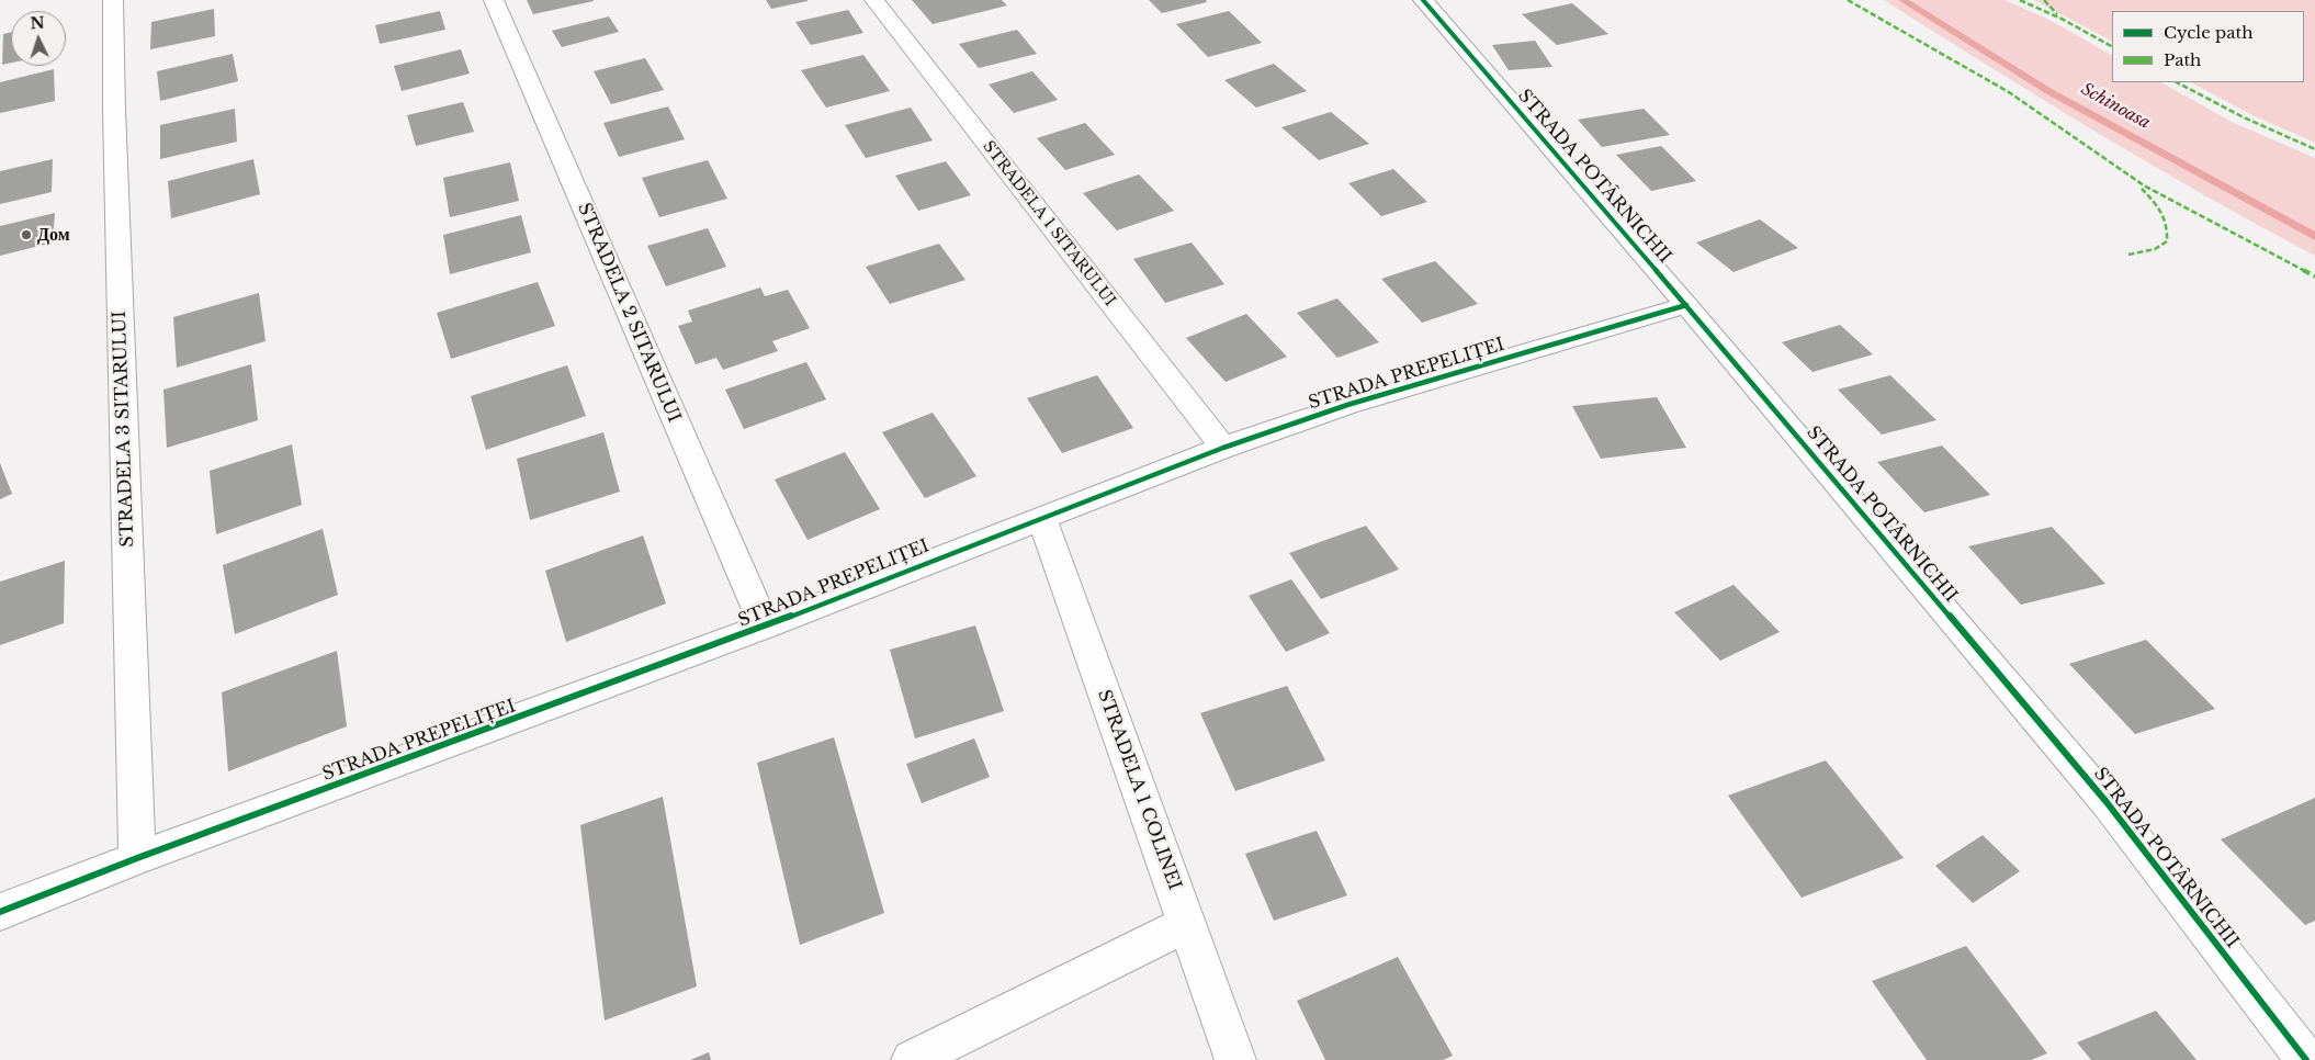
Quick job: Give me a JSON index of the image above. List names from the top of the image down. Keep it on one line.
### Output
{"streets":{"street":["STRADA POTÂRNICHII","STRADELA 1 SITARULUI","STRADELA 2 SITARULUI","STRADA PREPELIȚEI","STRADELA 3 SITARULUI","STRADELA 1 COLINEI"]},"crossings":[["STRADA POTÂRNICHII","STRADA PREPELIȚEI"],["STRADELA 1 SITARULUI","STRADA PREPELIȚEI"],["STRADELA 2 SITARULUI","STRADA PREPELIȚEI"],["STRADA PREPELIȚEI","STRADELA 3 SITARULUI"],["STRADA PREPELIȚEI","STRADELA 1 COLINEI"]],"water":["Schinoasa"],"places":["Дом"],"legend":["Cycle path","Path"],"north":"top"}
